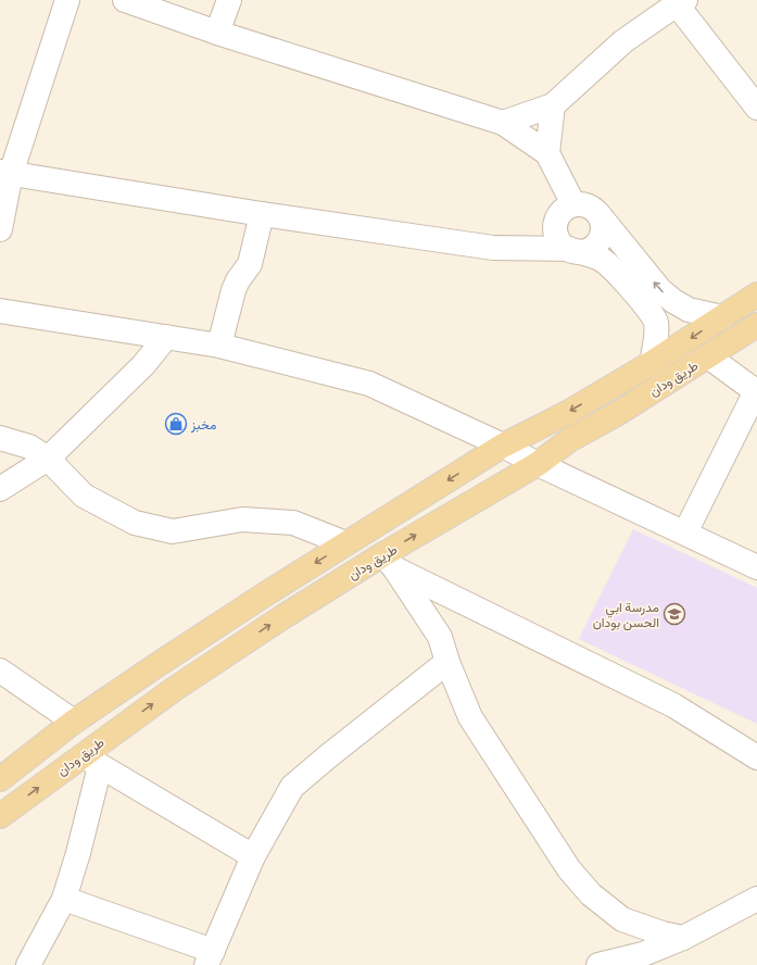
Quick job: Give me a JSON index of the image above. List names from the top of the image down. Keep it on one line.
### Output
{"streets":{"main road":["طريق ودان"]},"places":{"shop":["مخبز"],"school or university":["مدرسة ابي الحسن بودان"]}}
